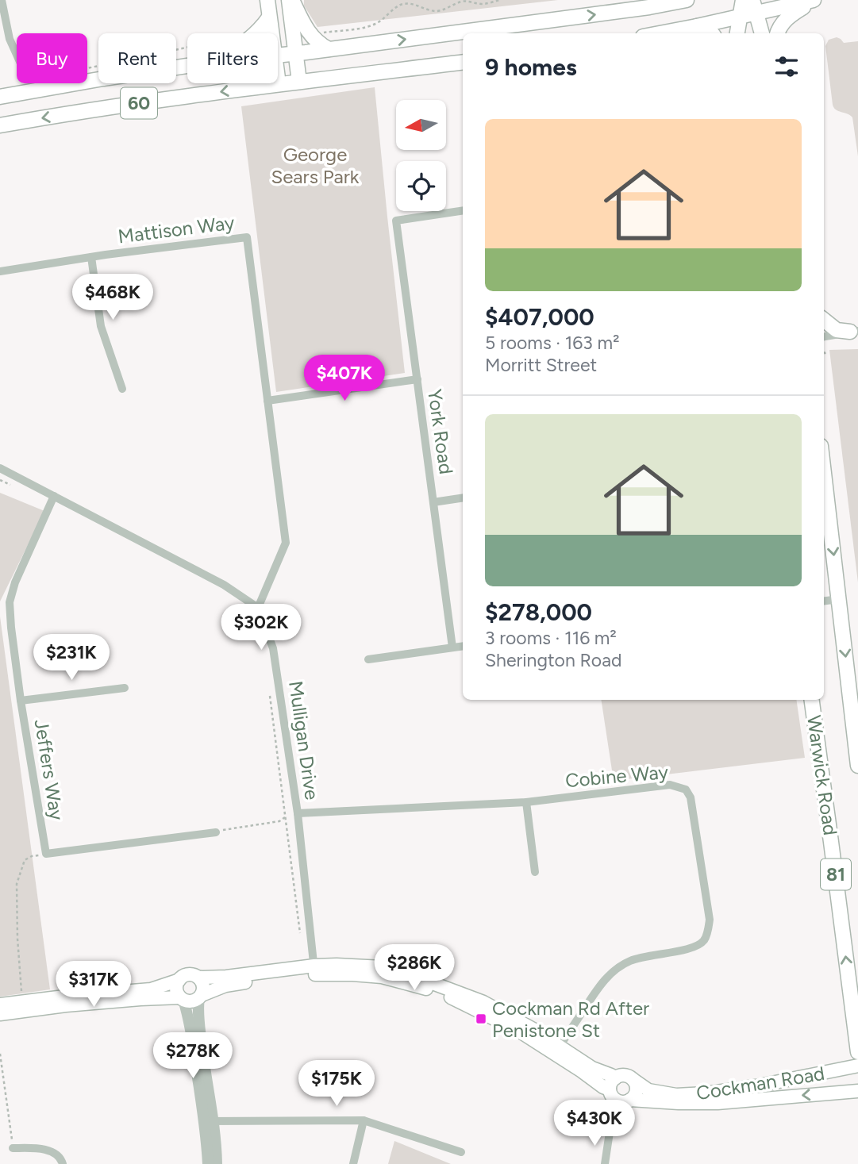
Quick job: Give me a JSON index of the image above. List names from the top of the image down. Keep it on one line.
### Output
{"streets":{"main road":["60","Warwick Road","81","Cockman Road"],"street":["Mattison Way","York Road","Mulligan Drive","Jeffers Way","Cobine Way"]},"crossings":[["Mattison Way","Mulligan Drive"],["Mulligan Drive","Cobine Way"]],"parks":["George Sears Park"],"places":{"transit":["Cockman Rd After Penistone St"]},"north":"left","page":{"chip":["Buy","Rent","Filters"],"heading":"9 homes","list":[{"name":"$407,000","note":"5 rooms · 163 m² · Morritt Street"},{"name":"$278,000","note":"3 rooms · 116 m² · Sherington Road"}],"price":["$468K","$407K","$302K","$231K","$286K","$317K","$278K","$175K","$430K"]}}
